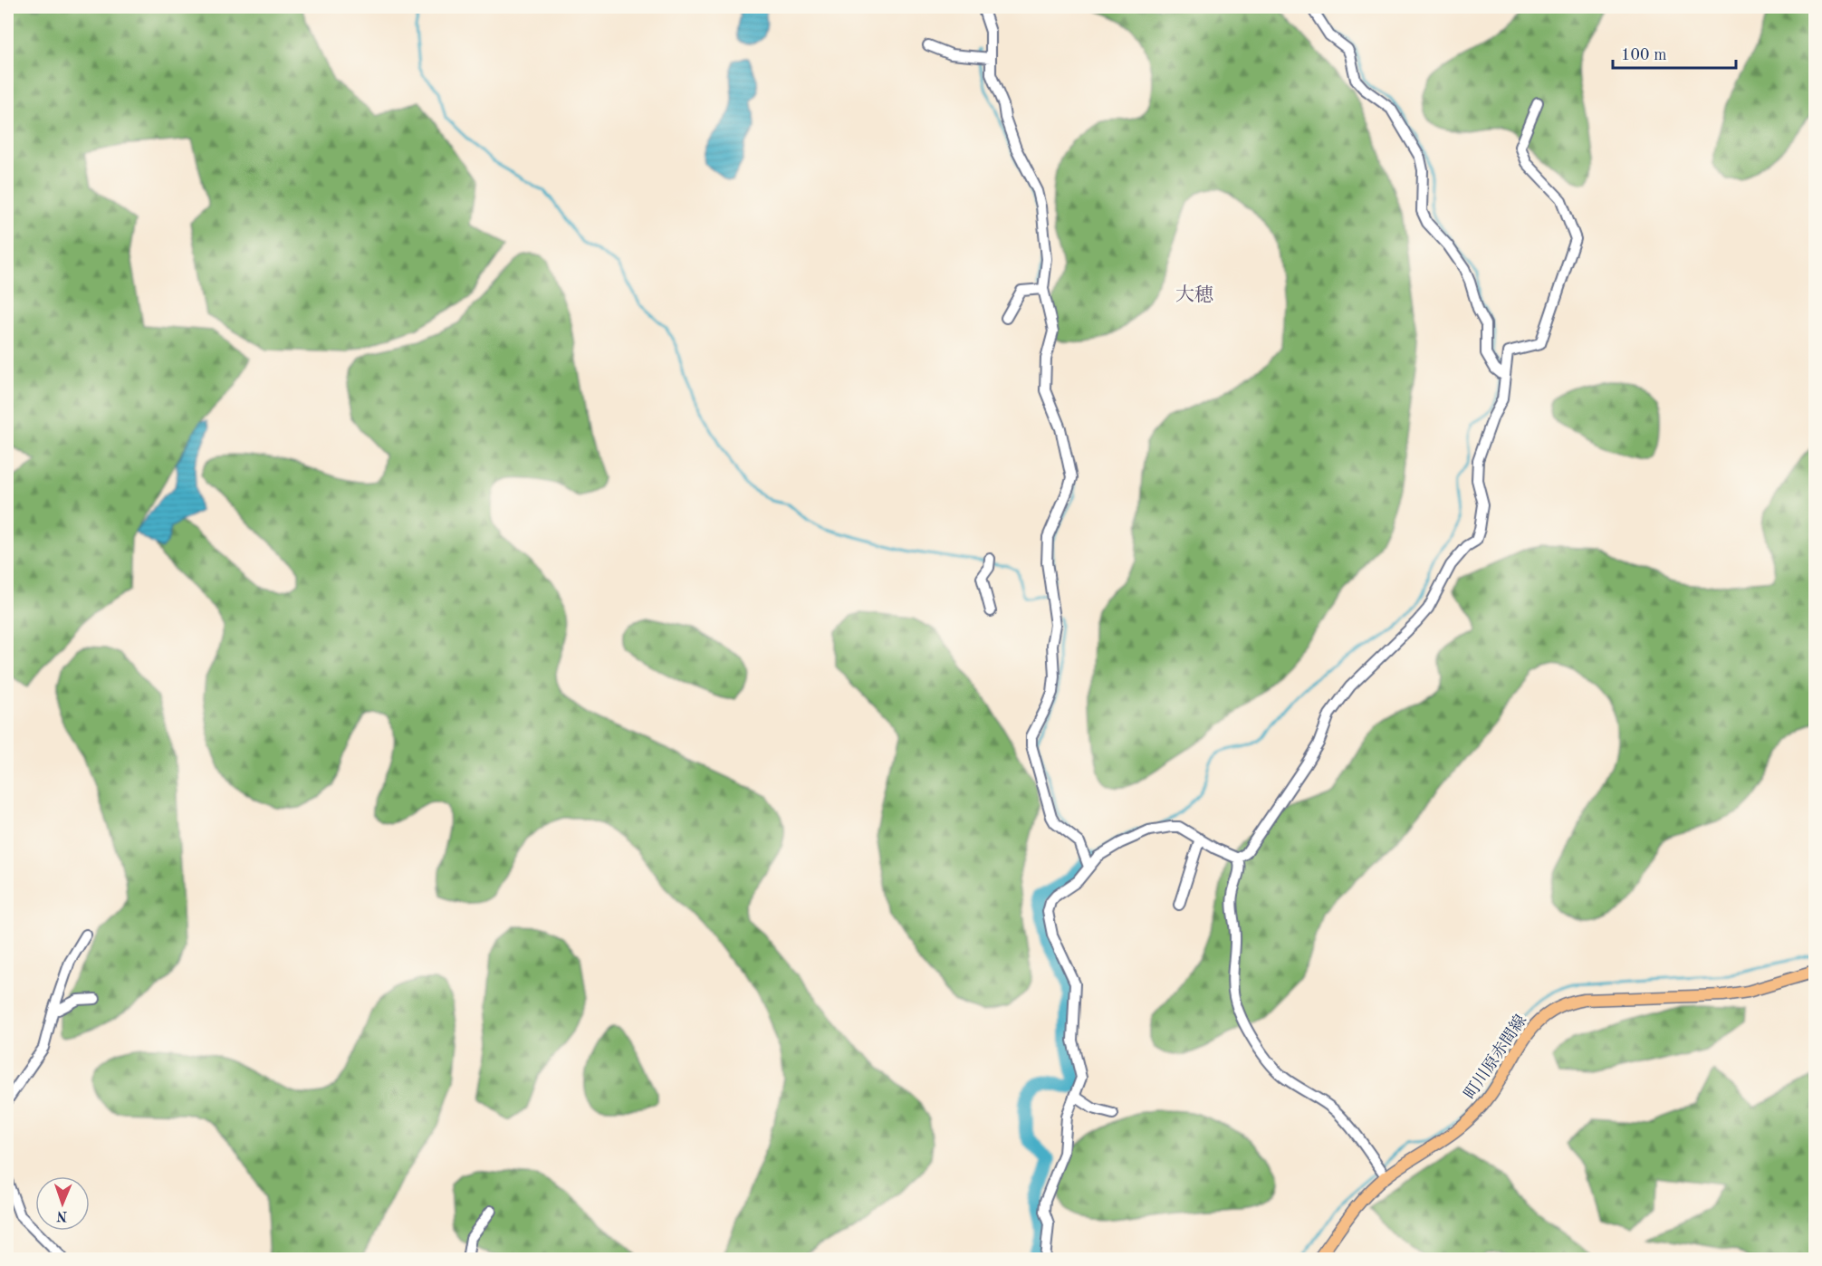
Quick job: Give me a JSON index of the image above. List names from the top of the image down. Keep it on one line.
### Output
{"streets":{"main road":["町川原赤間線"]},"districts":["大穂"],"scale_bar":"100 m","north":"bottom"}
